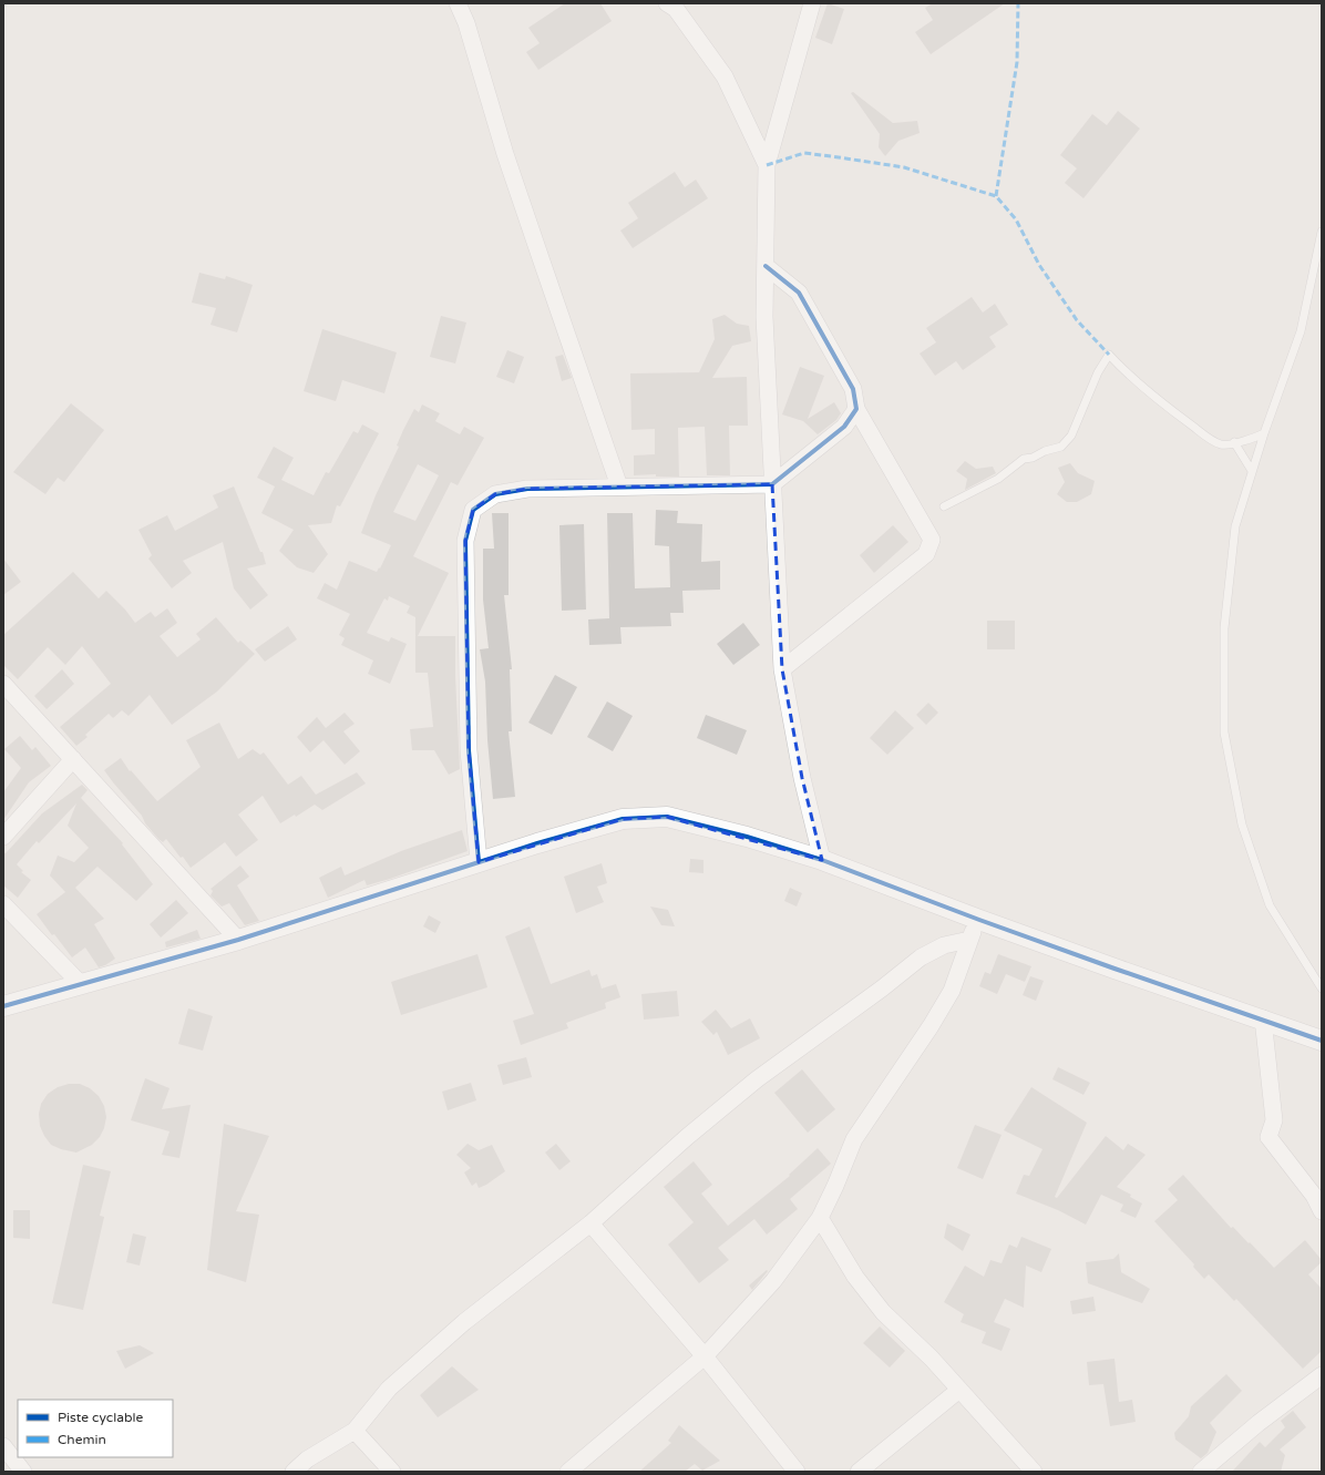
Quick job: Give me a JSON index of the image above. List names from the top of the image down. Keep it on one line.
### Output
{"legend":["Piste cyclable","Chemin"]}
